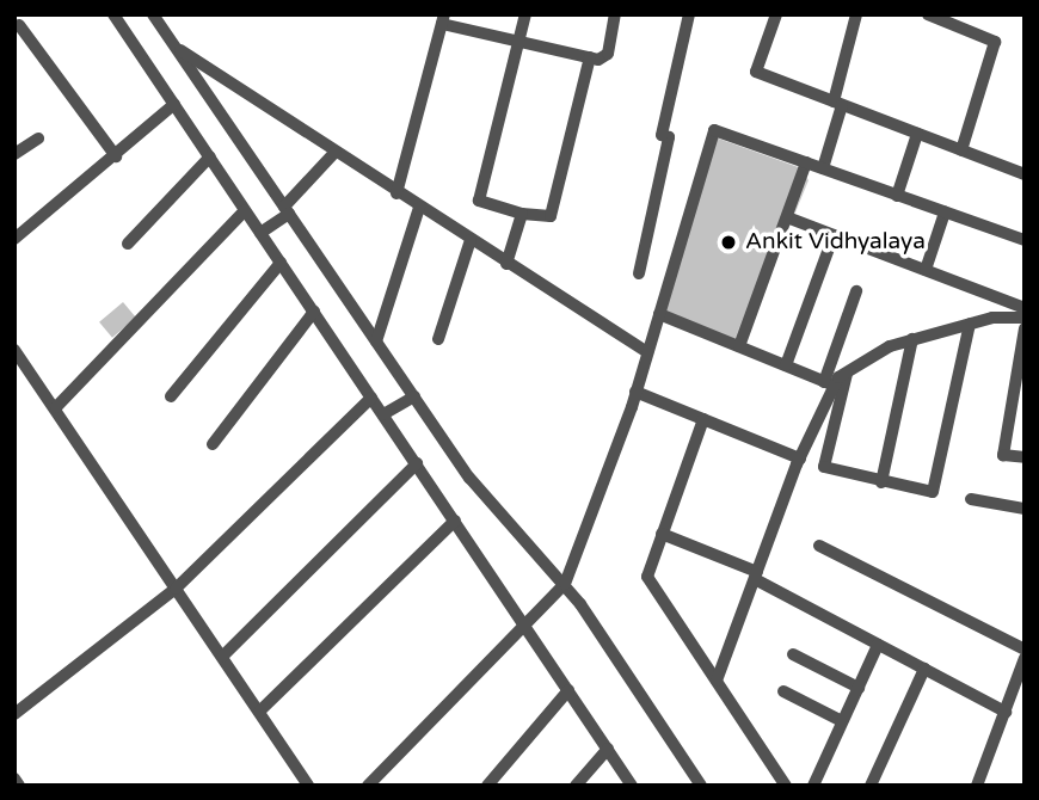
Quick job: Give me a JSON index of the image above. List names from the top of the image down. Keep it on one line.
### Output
{"places":["Ankit Vidhyalaya"]}
